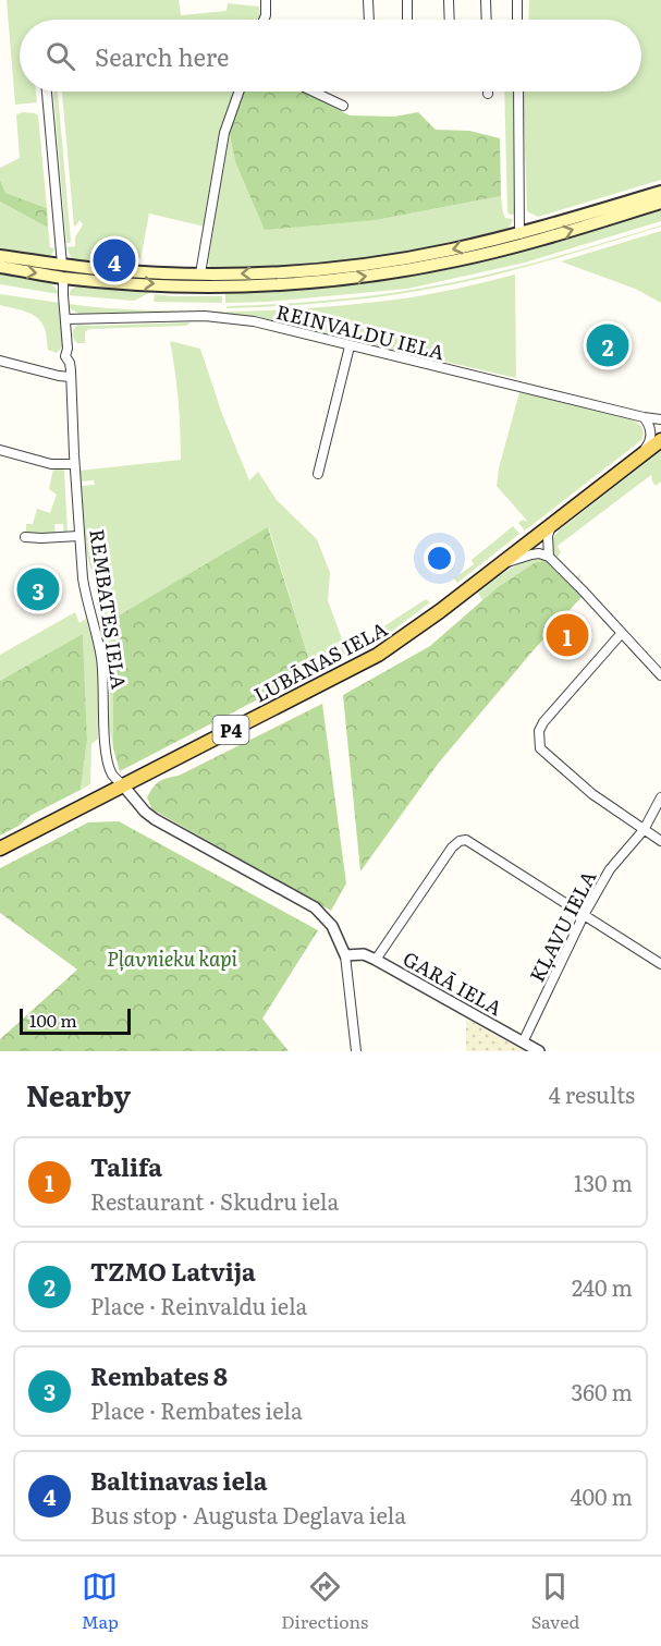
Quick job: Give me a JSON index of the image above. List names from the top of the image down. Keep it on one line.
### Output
{"streets":{"main road":["LUBĀNAS IELA","P4"],"street":["REINVALDU IELA","REMBATES IELA","KĻAVU IELA","GARĀ IELA"]},"crossings":[["REINVALDU IELA","REMBATES IELA"],["REMBATES IELA","LUBĀNAS IELA"],["KĻAVU IELA","GARĀ IELA"]],"parks":["Pļavnieku kapi"],"scale_bar":"100 m","page":{"search":"Search here","pins":["4","2","3","1"],"scale":"100 m","heading":["Nearby","4 results"],"list":[{"mark":"1","name":"Talifa","note":"Restaurant · Skudru iela","value":"130 m"},{"mark":"2","name":"TZMO Latvija","note":"Place · Reinvaldu iela","value":"240 m"},{"mark":"3","name":"Rembates 8","note":"Place · Rembates iela","value":"360 m"},{"mark":"4","name":"Baltinavas iela","note":"Bus stop · Augusta Deglava iela","value":"400 m"}],"nav":["Map","Directions","Saved"]}}
